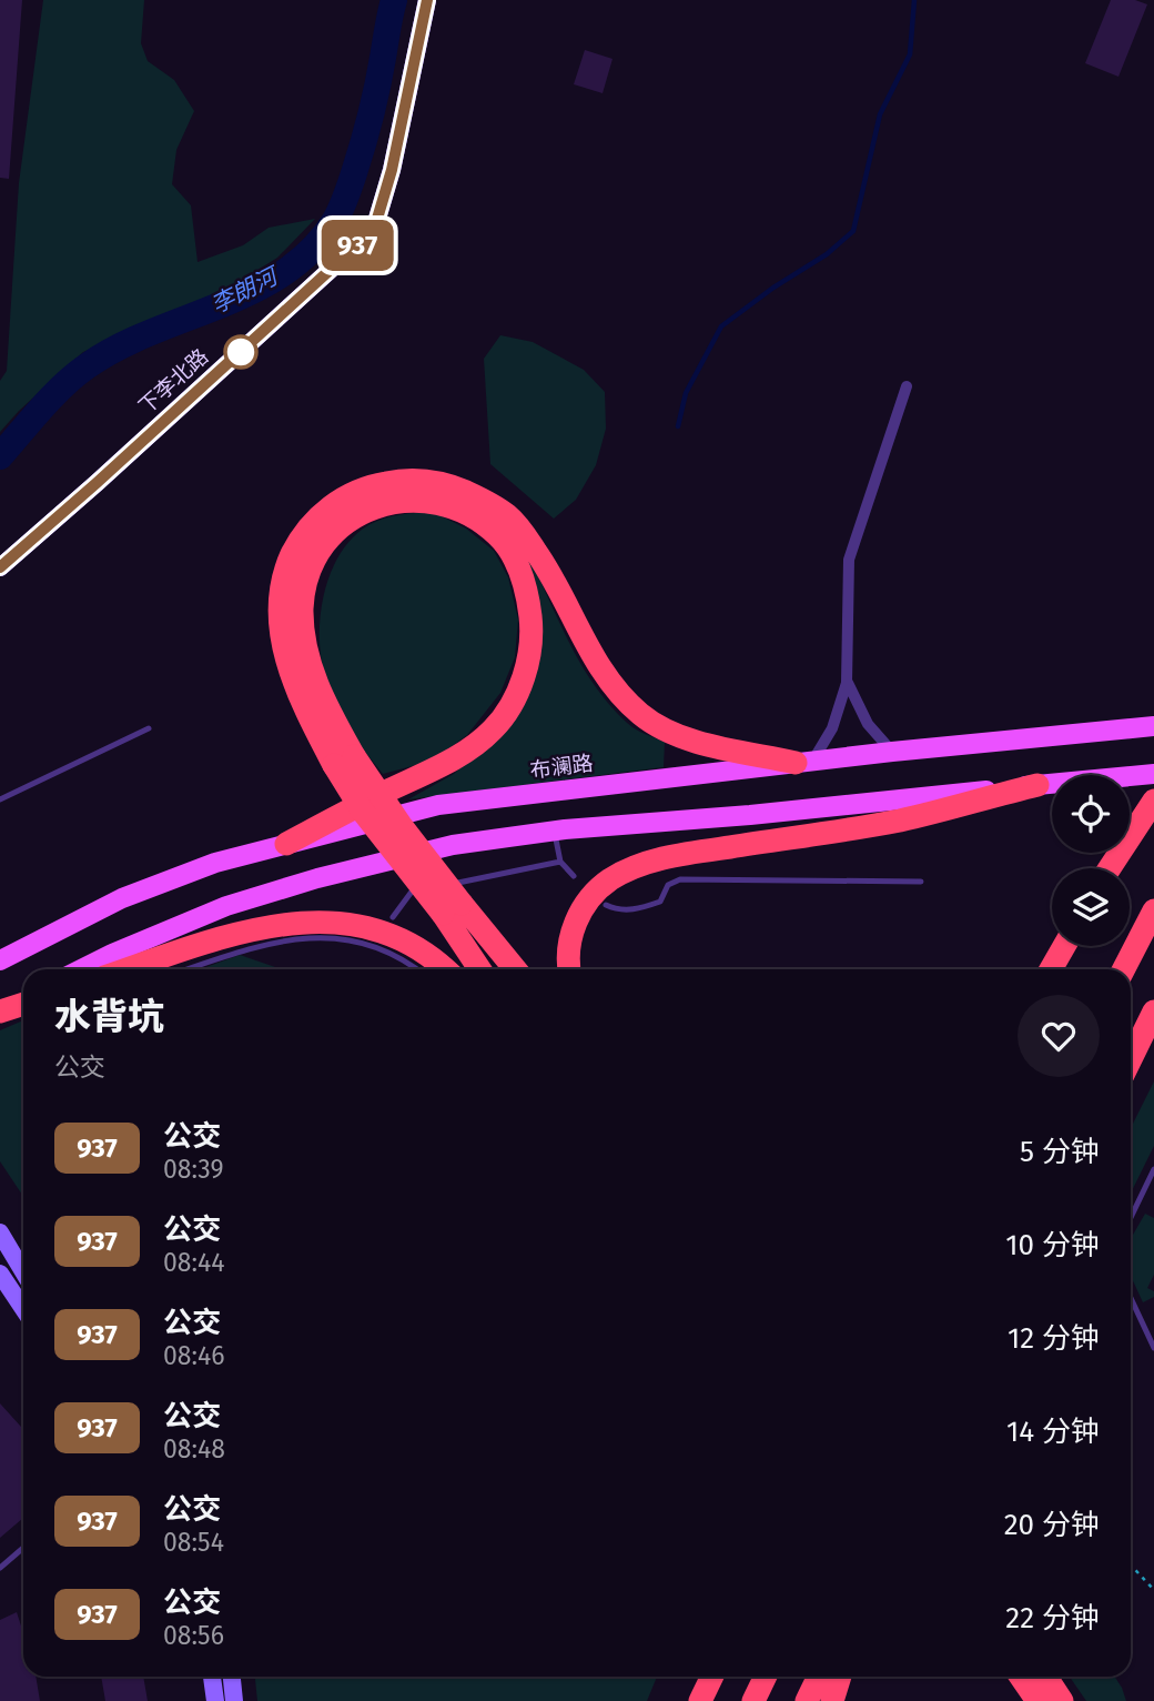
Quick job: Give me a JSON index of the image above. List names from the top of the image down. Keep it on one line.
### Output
{"streets":{"main road":["布澜路"],"street":["下李北路"]},"water":["李朗河"],"lines":["bus line 937"],"page":{"on_map":"937","heading":["水背坑","公交"],"list":[{"mark":"937","name":"公交","note":"08:39","value":"5 分钟"},{"mark":"937","name":"公交","note":"08:44","value":"10 分钟"},{"mark":"937","name":"公交","note":"08:46","value":"12 分钟"},{"mark":"937","name":"公交","note":"08:48","value":"14 分钟"},{"mark":"937","name":"公交","note":"08:54","value":"20 分钟"},{"mark":"937","name":"公交","note":"08:56","value":"22 分钟"}]}}
